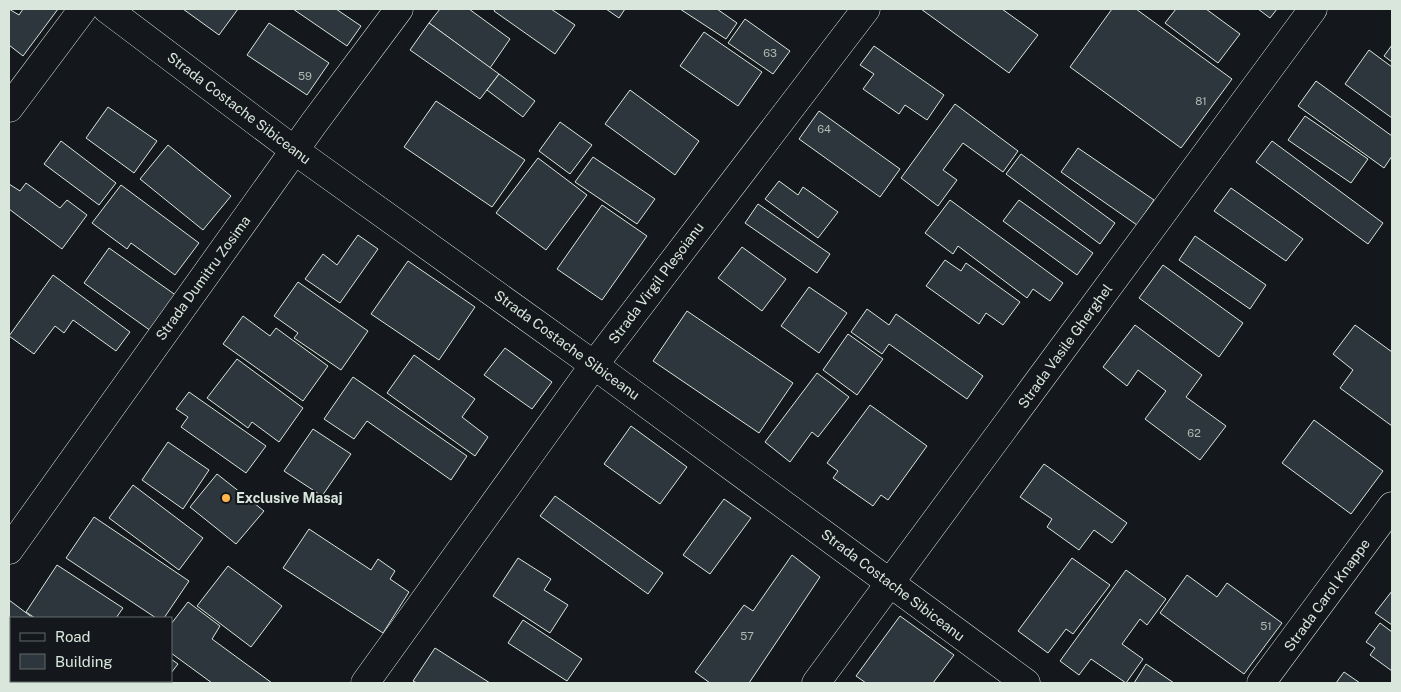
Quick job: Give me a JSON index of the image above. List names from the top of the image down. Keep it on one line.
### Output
{"streets":{"street":["Strada Costache Sibiceanu","Strada Dumitru Zosima","Strada Virgil Pleșoianu","Strada Vasile Gherghel","Strada Carol Knappe"]},"crossings":[["Strada Costache Sibiceanu","Strada Dumitru Zosima"],["Strada Costache Sibiceanu","Strada Virgil Pleșoianu"],["Strada Costache Sibiceanu","Strada Vasile Gherghel"]],"places":["Exclusive Masaj"],"house_numbers":["63","59","81","64","62","51","57"],"legend":["Road","Building"]}
